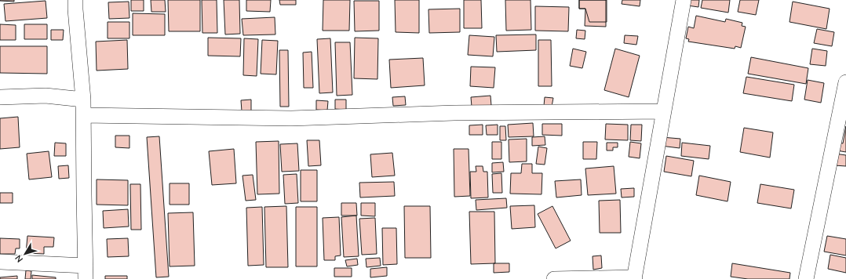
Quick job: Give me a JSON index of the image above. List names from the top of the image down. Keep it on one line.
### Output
{"north":"bottom left"}
